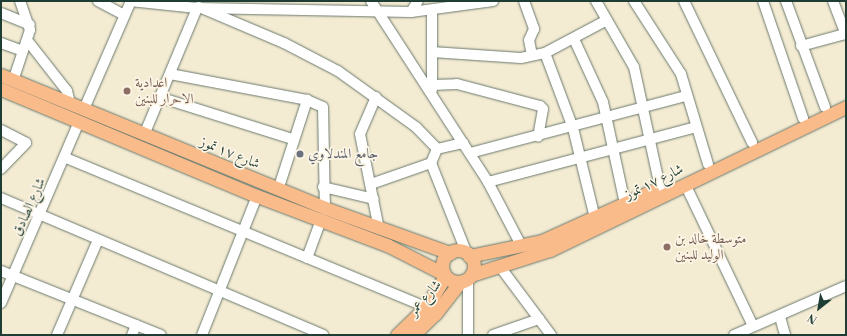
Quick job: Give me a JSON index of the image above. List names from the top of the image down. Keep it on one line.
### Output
{"streets":{"main road":["شارع ١٧ تموز","شارع عمر"],"street":["شارع الصادق"]},"crossings":[["شارع ١٧ تموز","شارع الصادق"],["شارع ١٧ تموز","شارع عمر"]],"places":["اعدادية الاحرار للبنين","جامع المندلاوي","متوسطة خالد بن الوليد للبنين"],"north":"bottom left"}
